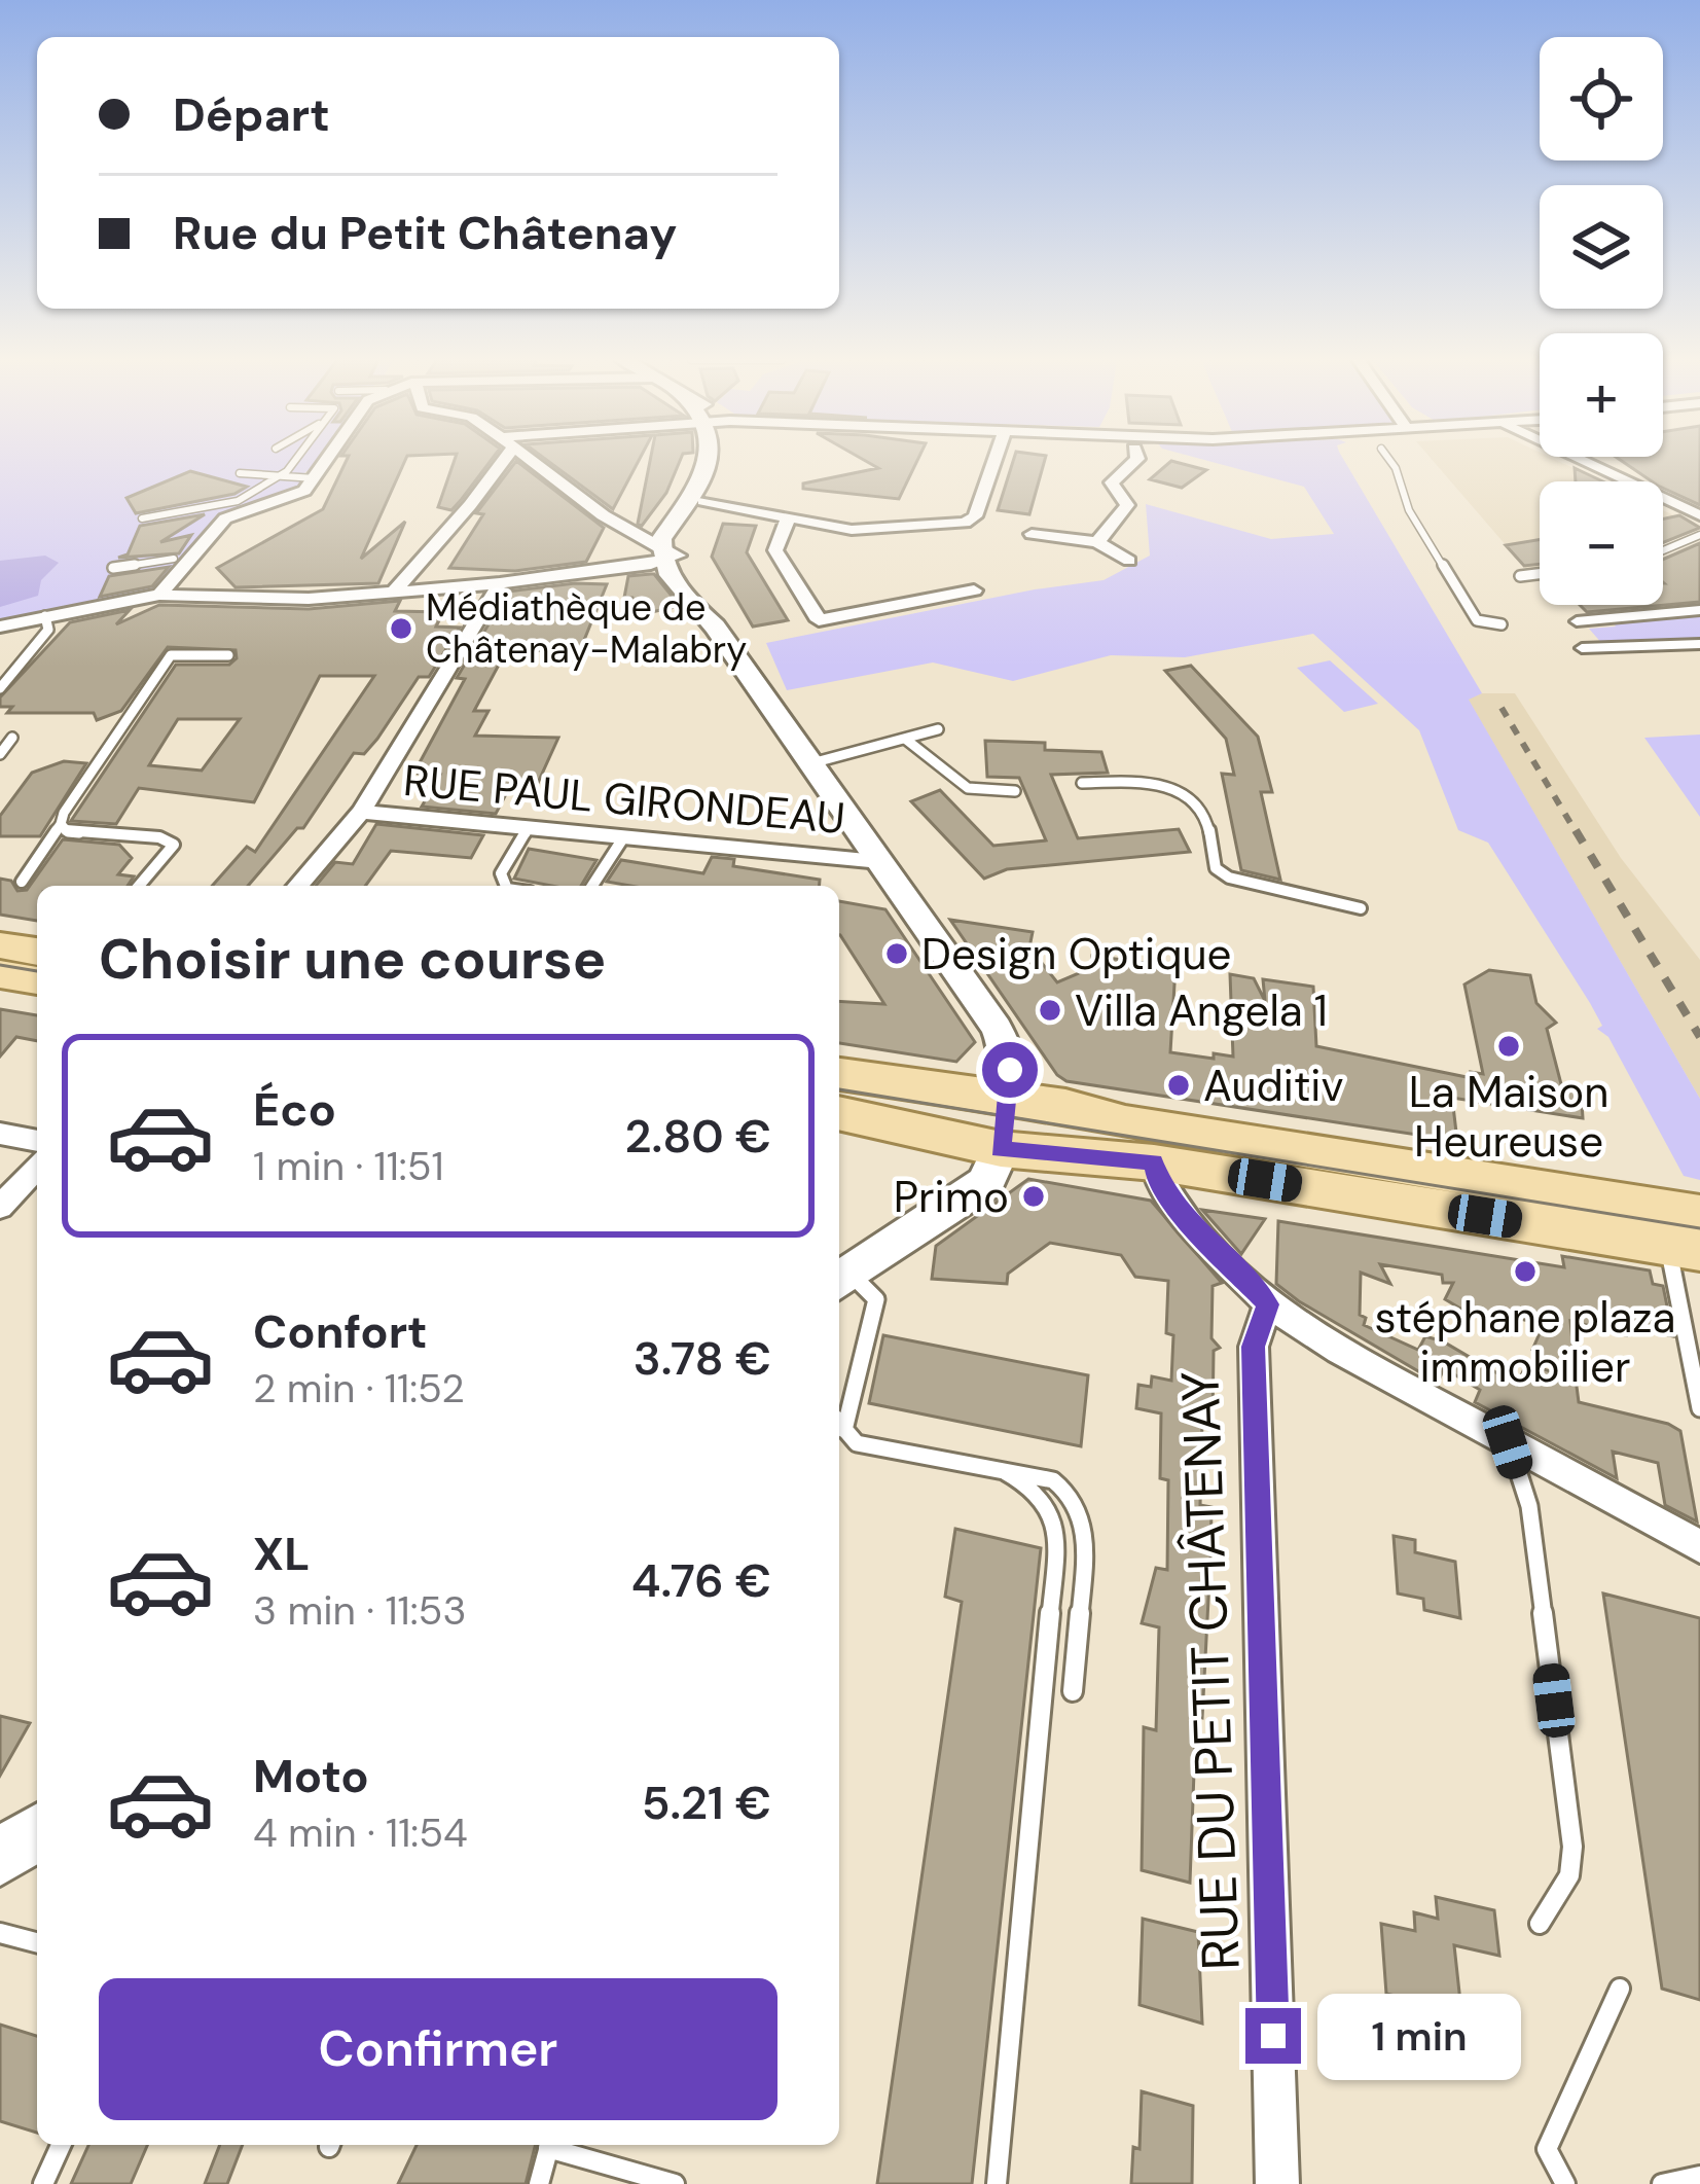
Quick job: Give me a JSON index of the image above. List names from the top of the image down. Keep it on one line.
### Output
{"streets":{"street":["RUE PAUL GIRONDEAU","RUE DU PETIT CHÂTENAY"]},"places":["Médiathèque de Châtenay-Malabry","Design Optique","Villa Angela 1","La Maison Heureuse","Auditiv","Primo","stéphane plaza immobilier"],"page":{"map_buttons":["+","−"],"banner":["Départ","Rue du Petit Châtenay"],"heading":"Choisir une course","list":[{"name":"Éco","note":"1 min · 11:51","value":"2.80 €"},{"name":"Confort","note":"2 min · 11:52","value":"3.78 €"},{"name":"XL","note":"3 min · 11:53","value":"4.76 €"},{"name":"Moto","note":"4 min · 11:54","value":"5.21 €"}],"buttons":"Confirmer","bubble":"1 min"}}
